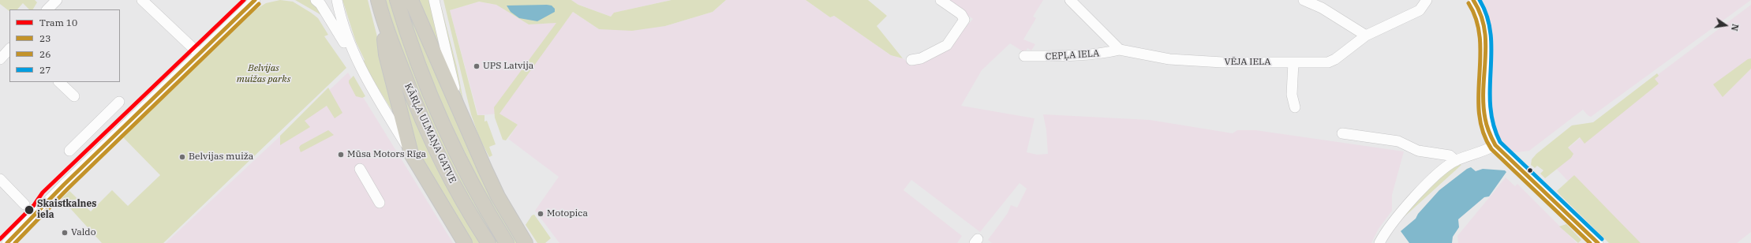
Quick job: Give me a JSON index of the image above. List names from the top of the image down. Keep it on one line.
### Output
{"streets":{"highway":["KĀRĻA ULMAŅA GATVE"],"street":["CEPĻA IELA","VĒJA IELA"]},"crossings":[["CEPĻA IELA","VĒJA IELA"]],"parks":["Belvijas muižas parks"],"places":["UPS Latvija","Mūsa Motors Rīga","Belvijas muiža","Skaistkalnes iela","Motopica","Valdo"],"lines":["tram line 10","transit line 23","transit line 27","transit line 26"],"legend":["Tram 10","23","26","27"],"north":"right"}
